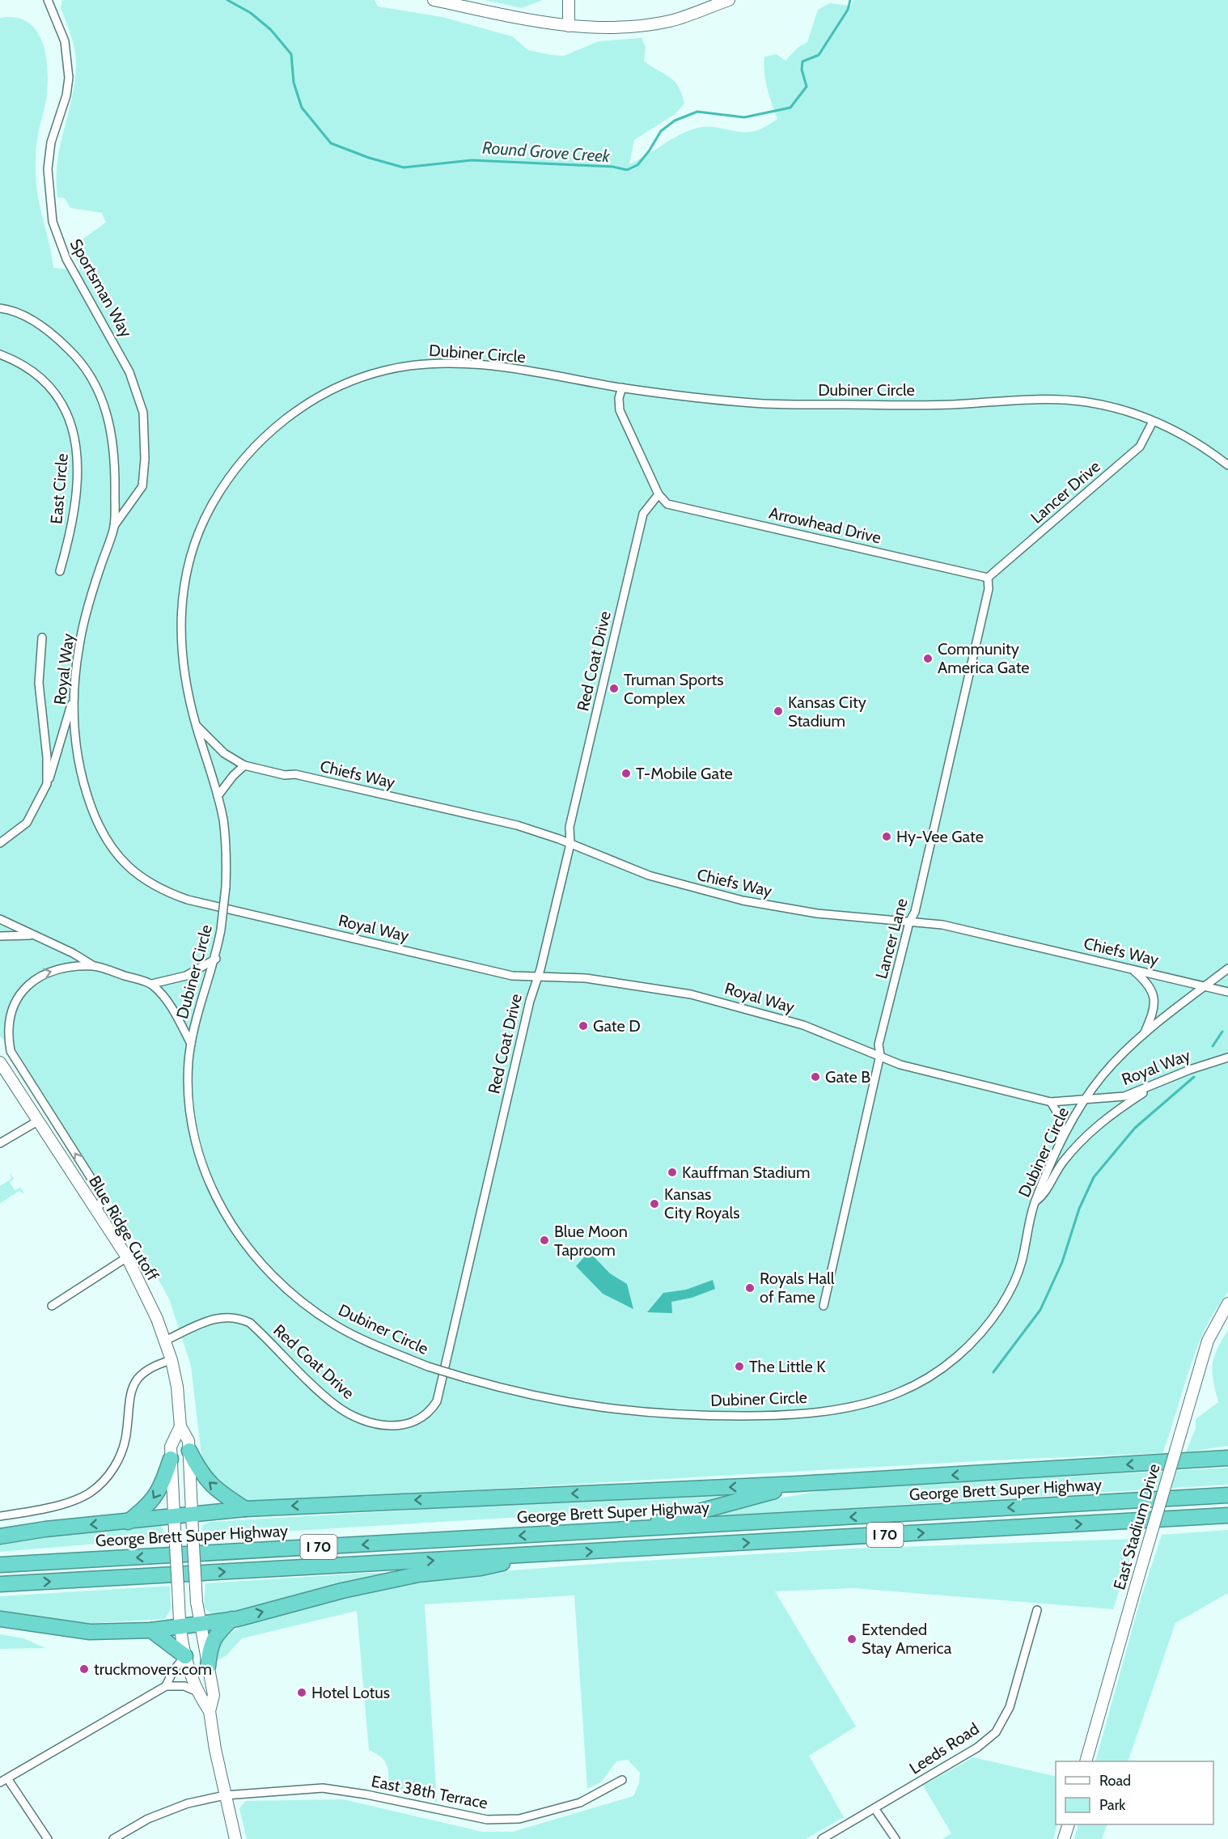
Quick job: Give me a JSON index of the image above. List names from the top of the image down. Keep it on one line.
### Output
{"streets":{"highway":["George Brett Super Highway","I 70"],"main road":["Blue Ridge Cutoff","East Stadium Drive"],"street":["Sportsman Way","Dubiner Circle","East Circle","Lancer Drive","Arrowhead Drive","Red Coat Drive","Royal Way","Chiefs Way","Lancer Lane","Leeds Road","East 38th Terrace"]},"crossings":[["Sportsman Way","Royal Way"],["Dubiner Circle","Lancer Drive"],["Dubiner Circle","Royal Way"],["Dubiner Circle","Chiefs Way"],["Lancer Drive","Arrowhead Drive"],["Lancer Drive","Lancer Lane"],["Arrowhead Drive","Red Coat Drive"],["Arrowhead Drive","Lancer Lane"],["Red Coat Drive","Royal Way"],["Red Coat Drive","Chiefs Way"],["Red Coat Drive","Blue Ridge Cutoff"],["Royal Way","Lancer Lane"],["Chiefs Way","Lancer Lane"],["Blue Ridge Cutoff","East 38th Terrace"]],"water":["Round Grove Creek"],"places":["Community America Gate","Truman Sports Complex","Kansas City Stadium","T-Mobile Gate","Hy-Vee Gate","Gate D","Gate B","Kauffman Stadium","Kansas City Royals","Blue Moon Taproom","Royals Hall of Fame","The Little K","Extended Stay America","truckmovers.com","Hotel Lotus"],"legend":["Road","Park"]}
